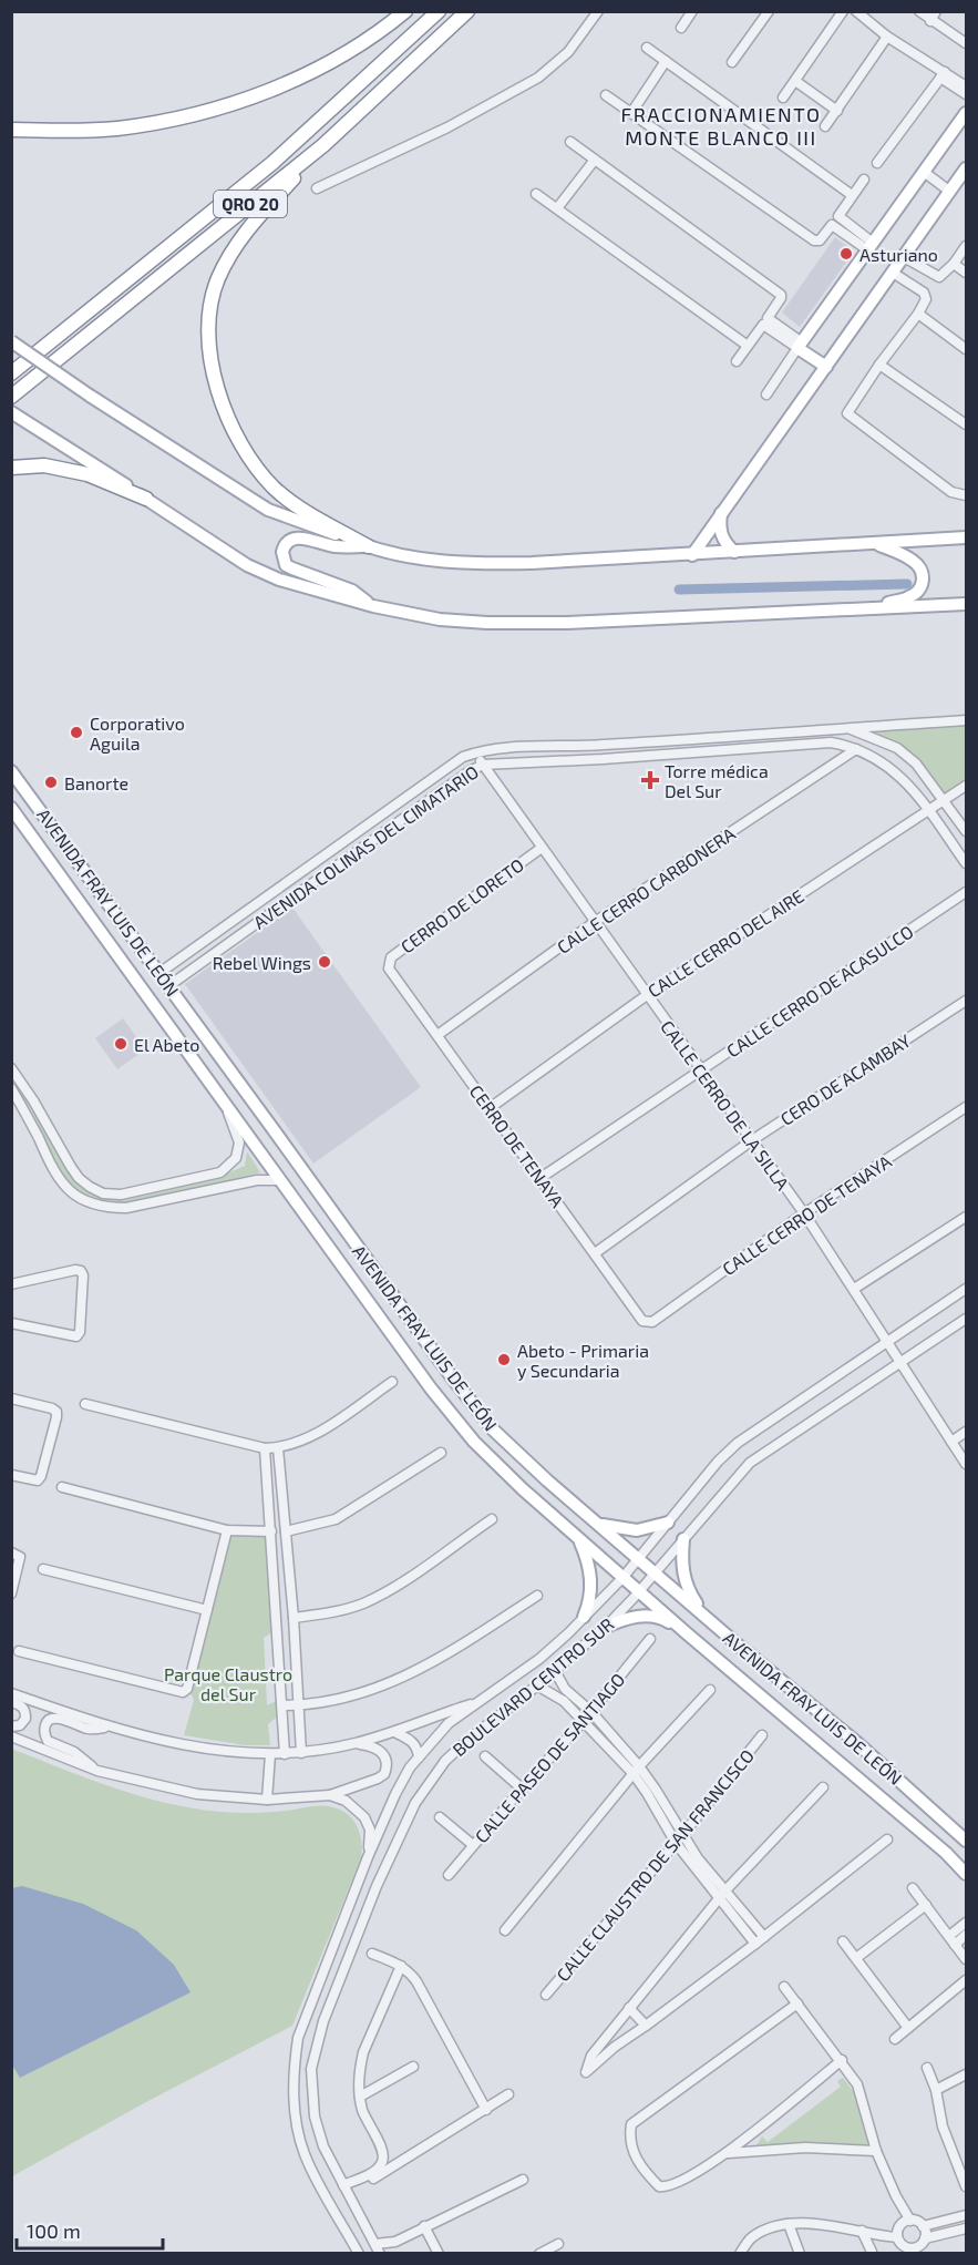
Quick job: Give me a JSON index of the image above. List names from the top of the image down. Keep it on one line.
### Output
{"streets":{"highway":["QRO 20"],"main road":["AVENIDA FRAY LUIS DE LEÓN"],"street":["AVENIDA COLINAS DEL CIMATARIO","CALLE CERRO CARBONERA","CERRO DE LORETO","CALLE CERRO DEL AIRE","CALLE CERRO DE ACASULCO","CERO DE ACAMBAY","CALLE CERRO DE LA SILLA","CERRO DE TENAYA","CALLE CERRO DE TENAYA","BOULEVARD CENTRO SUR","CALLE PASEO DE SANTIAGO","CALLE CLAUSTRO DE SAN FRANCISCO"]},"crossings":[["AVENIDA COLINAS DEL CIMATARIO","CALLE CERRO CARBONERA"],["AVENIDA COLINAS DEL CIMATARIO","AVENIDA FRAY LUIS DE LEÓN"],["AVENIDA COLINAS DEL CIMATARIO","CALLE CERRO DEL AIRE"],["AVENIDA COLINAS DEL CIMATARIO","CALLE CERRO DE LA SILLA"],["CALLE CERRO CARBONERA","CALLE CERRO DE LA SILLA"],["CALLE CERRO CARBONERA","CERRO DE TENAYA"],["AVENIDA FRAY LUIS DE LEÓN","BOULEVARD CENTRO SUR"],["CERRO DE LORETO","CALLE CERRO DE LA SILLA"],["CERRO DE LORETO","CERRO DE TENAYA"],["CALLE CERRO DEL AIRE","CALLE CERRO DE LA SILLA"],["CALLE CERRO DEL AIRE","CERRO DE TENAYA"],["CALLE CERRO DE ACASULCO","CALLE CERRO DE LA SILLA"],["CALLE CERRO DE ACASULCO","CERRO DE TENAYA"],["CERO DE ACAMBAY","CALLE CERRO DE LA SILLA"],["CERO DE ACAMBAY","CERRO DE TENAYA"],["CALLE CERRO DE LA SILLA","CALLE CERRO DE TENAYA"],["CALLE CERRO DE LA SILLA","BOULEVARD CENTRO SUR"],["CERRO DE TENAYA","CALLE CERRO DE TENAYA"]],"districts":["FRACCIONAMIENTO MONTE BLANCO III"],"parks":["Parque Claustro del Sur"],"places":{"other":["Asturiano","Corporativo Aguila","Banorte","Rebel Wings","El Abeto","Abeto - Primaria y Secundaria"],"health":["Torre médica Del Sur"]},"scale_bar":"100 m"}
